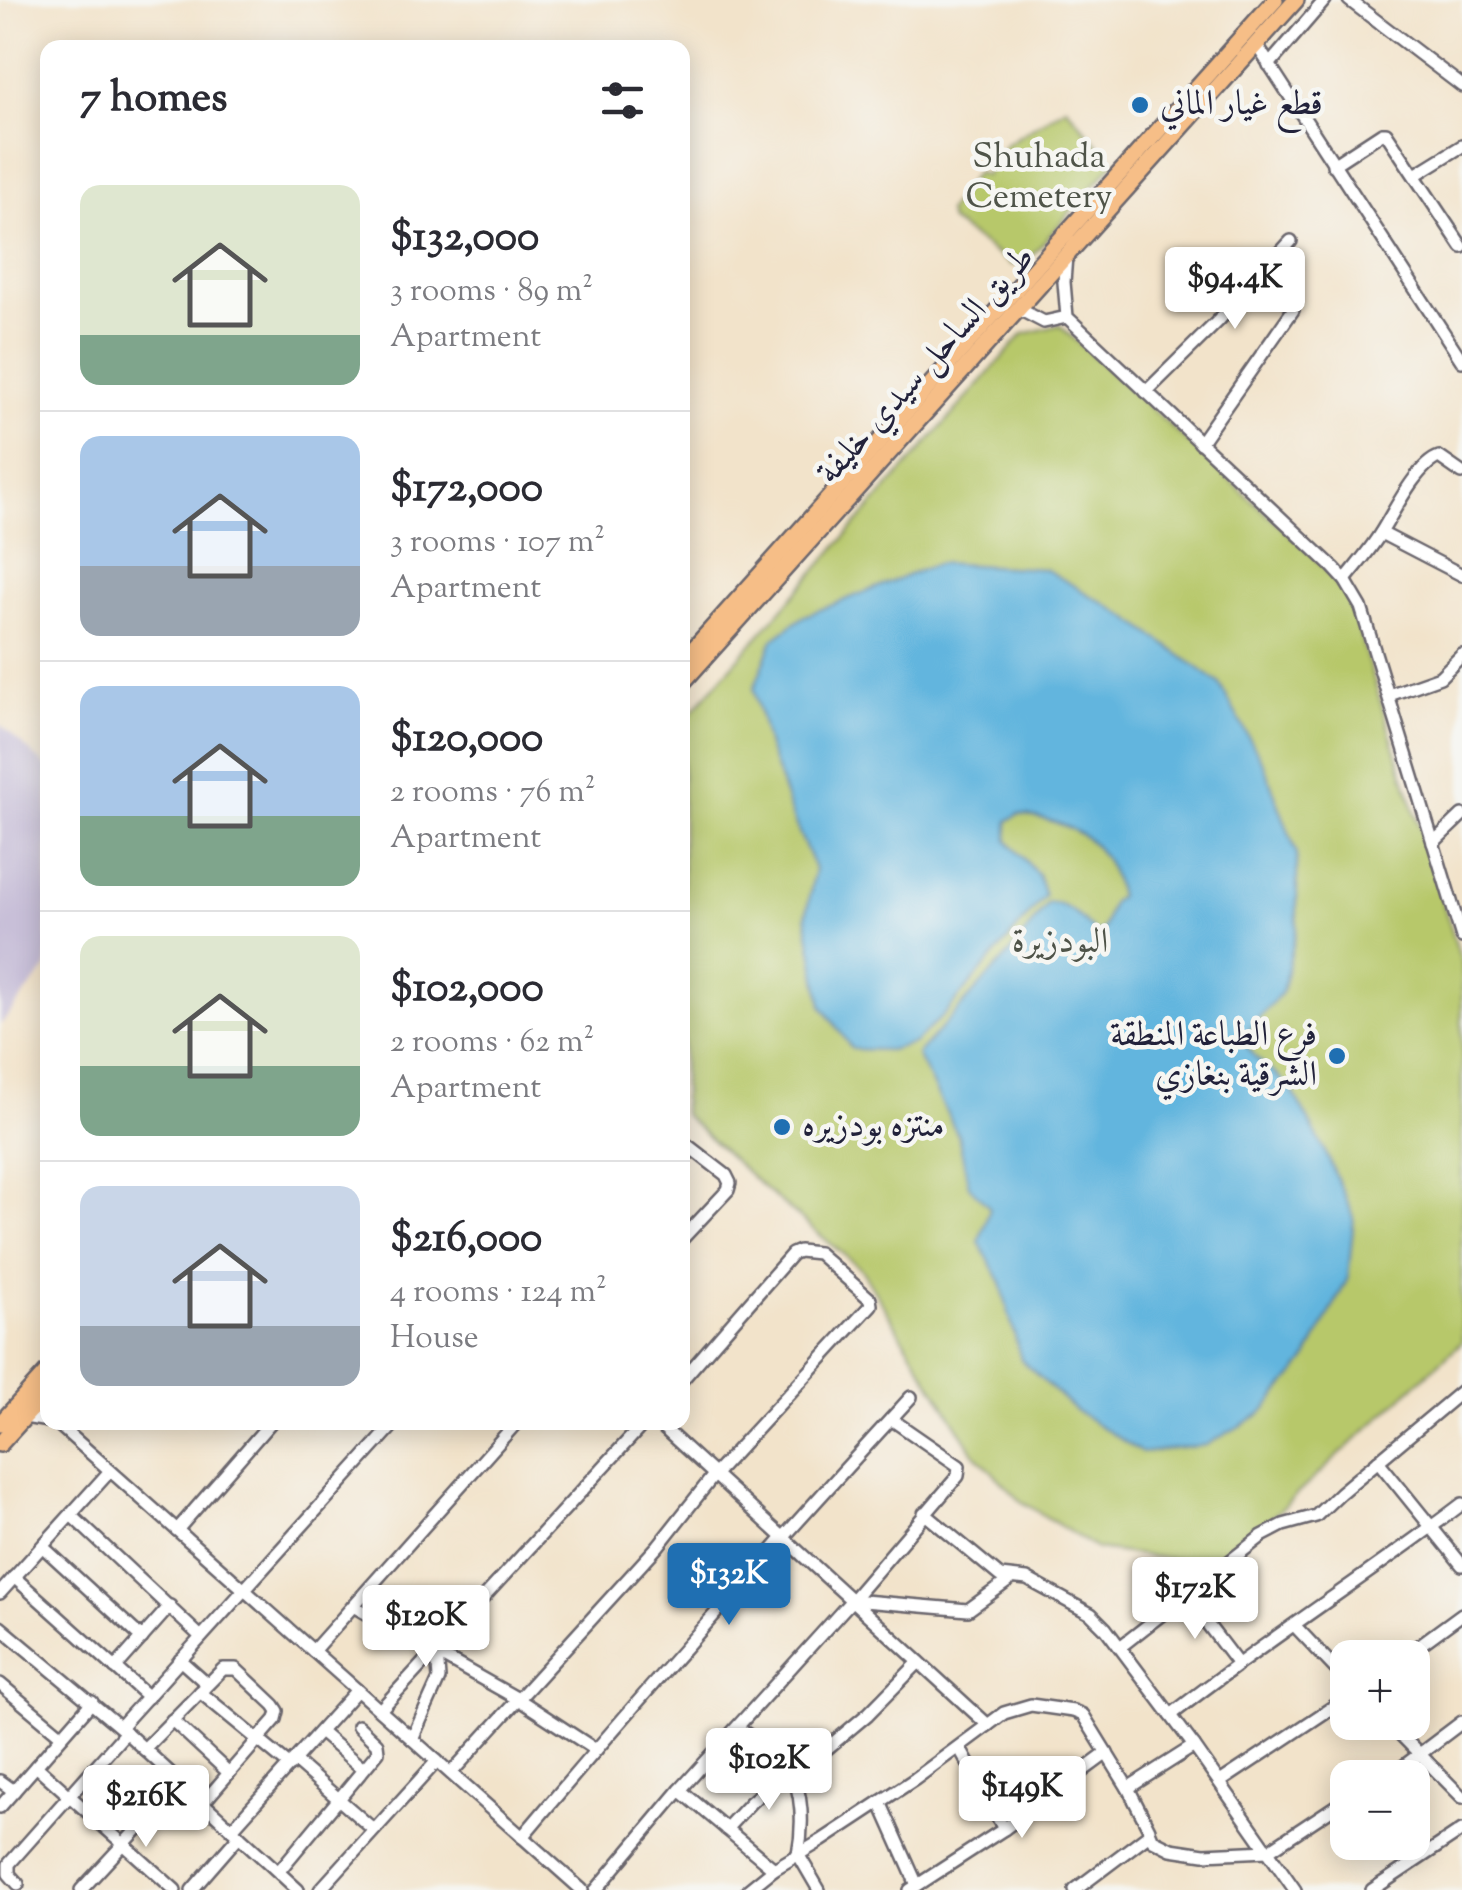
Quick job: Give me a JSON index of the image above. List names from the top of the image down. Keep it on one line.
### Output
{"streets":{"highway":["طريق الساحل سيدي خليفة"]},"parks":["Shuhada Cemetery","البودزيرة"],"places":["قطع غيار الماني","فرع الطباعة المنطقة الشرقية بنغازي","منتزه بودزيره"],"page":{"heading":"7 homes","list":[{"name":"$132,000","note":"3 rooms · 89 m² · Apartment"},{"name":"$172,000","note":"3 rooms · 107 m² · Apartment"},{"name":"$120,000","note":"2 rooms · 76 m² · Apartment"},{"name":"$102,000","note":"2 rooms · 62 m² · Apartment"},{"name":"$216,000","note":"4 rooms · 124 m² · House"}],"price":["$94.4K","$132K","$172K","$120K","$102K","$149K","$216K"],"map_buttons":["+","−"]}}
